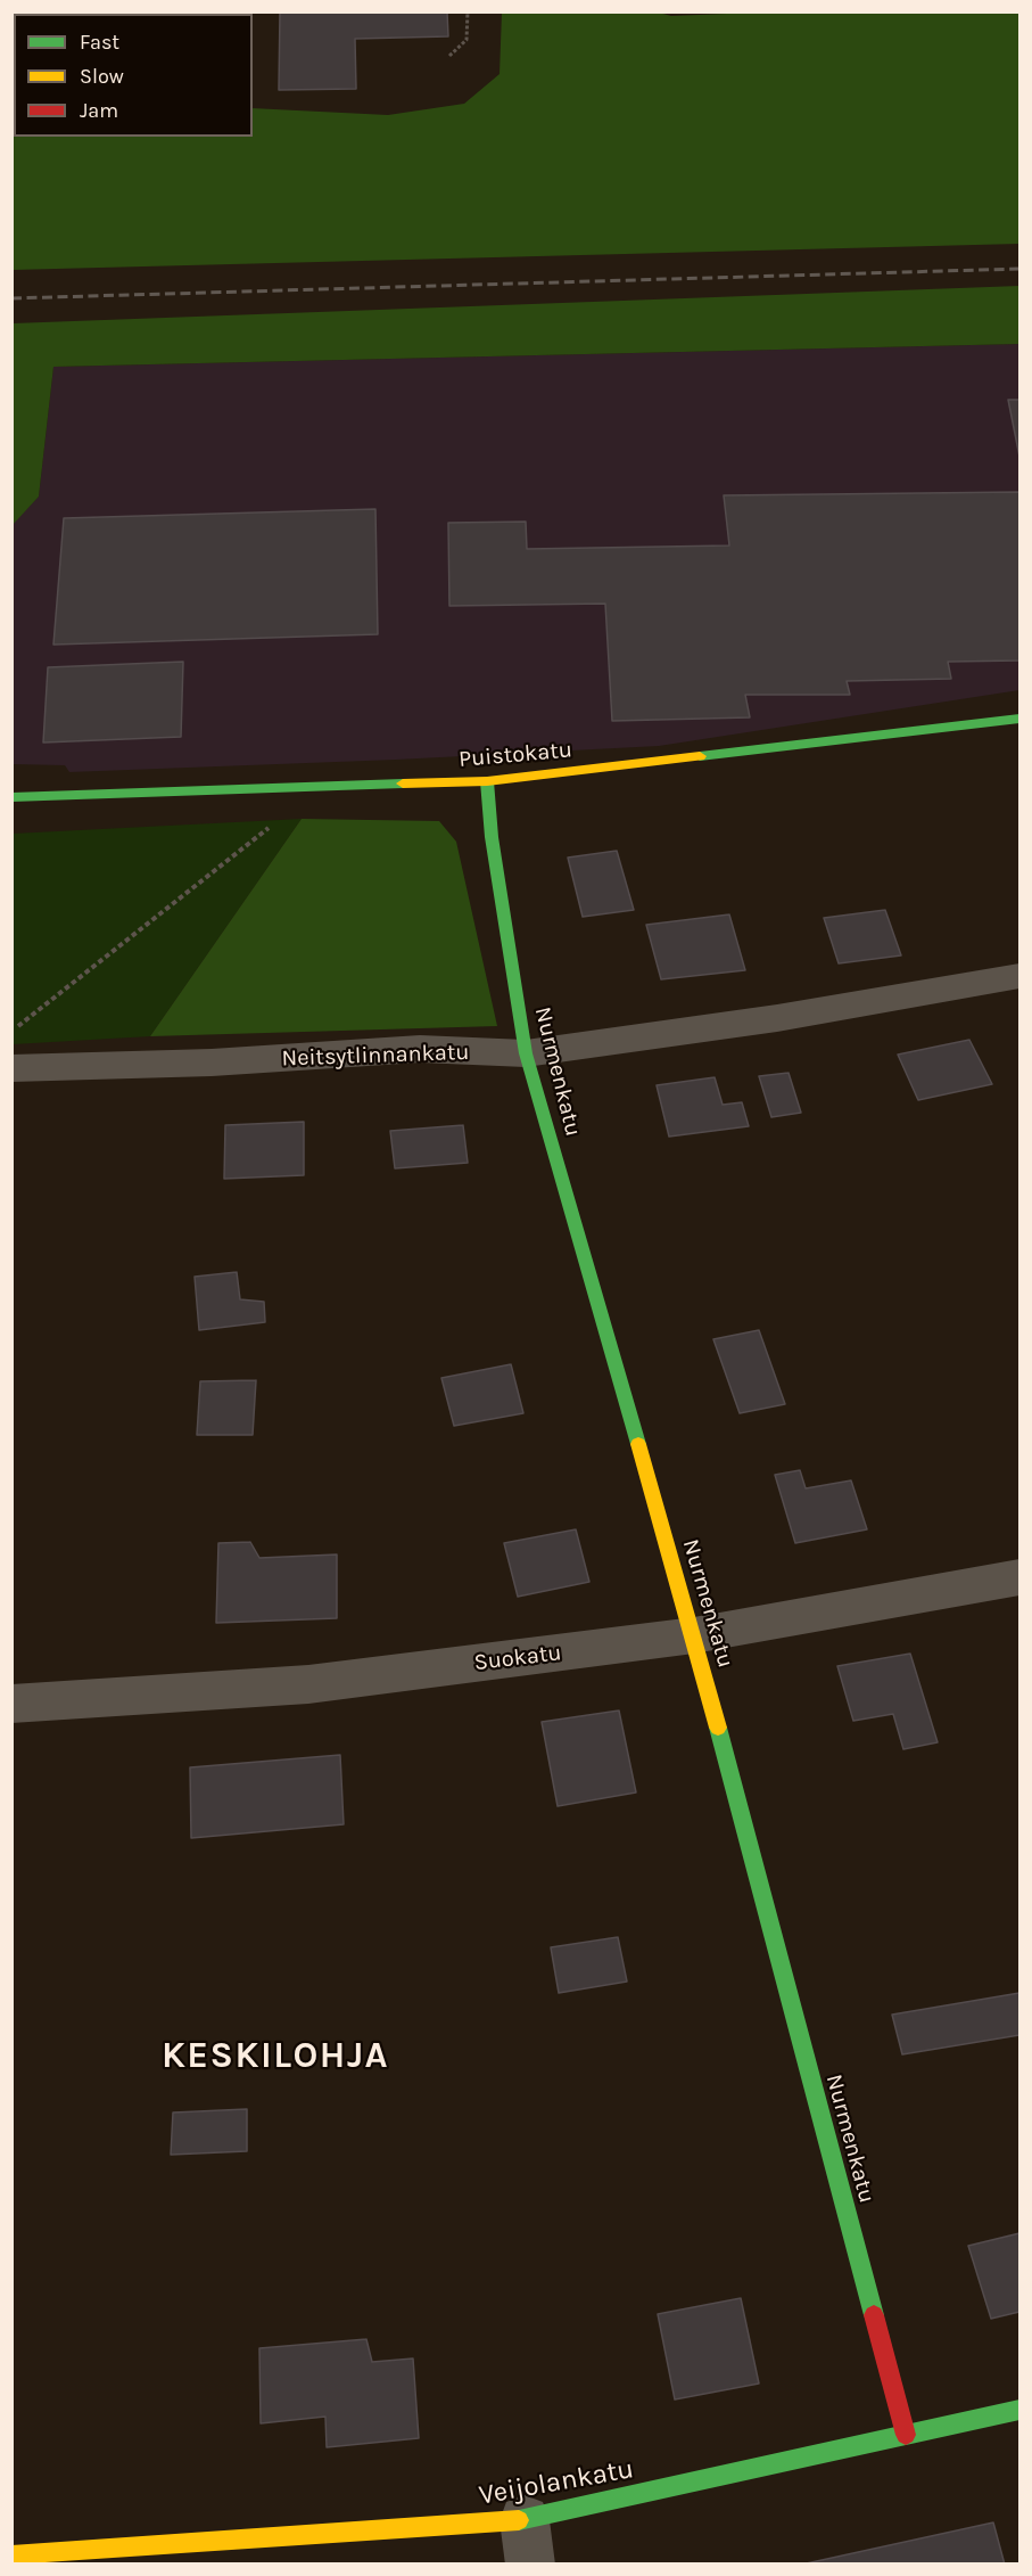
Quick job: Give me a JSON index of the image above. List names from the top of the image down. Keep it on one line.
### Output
{"streets":{"street":["Puistokatu","Neitsytlinnankatu","Nurmenkatu","Suokatu","Veijolankatu"]},"crossings":[["Puistokatu","Nurmenkatu"],["Neitsytlinnankatu","Nurmenkatu"],["Nurmenkatu","Suokatu"],["Nurmenkatu","Veijolankatu"]],"districts":["KESKILOHJA"],"legend":["Fast","Slow","Jam"]}
